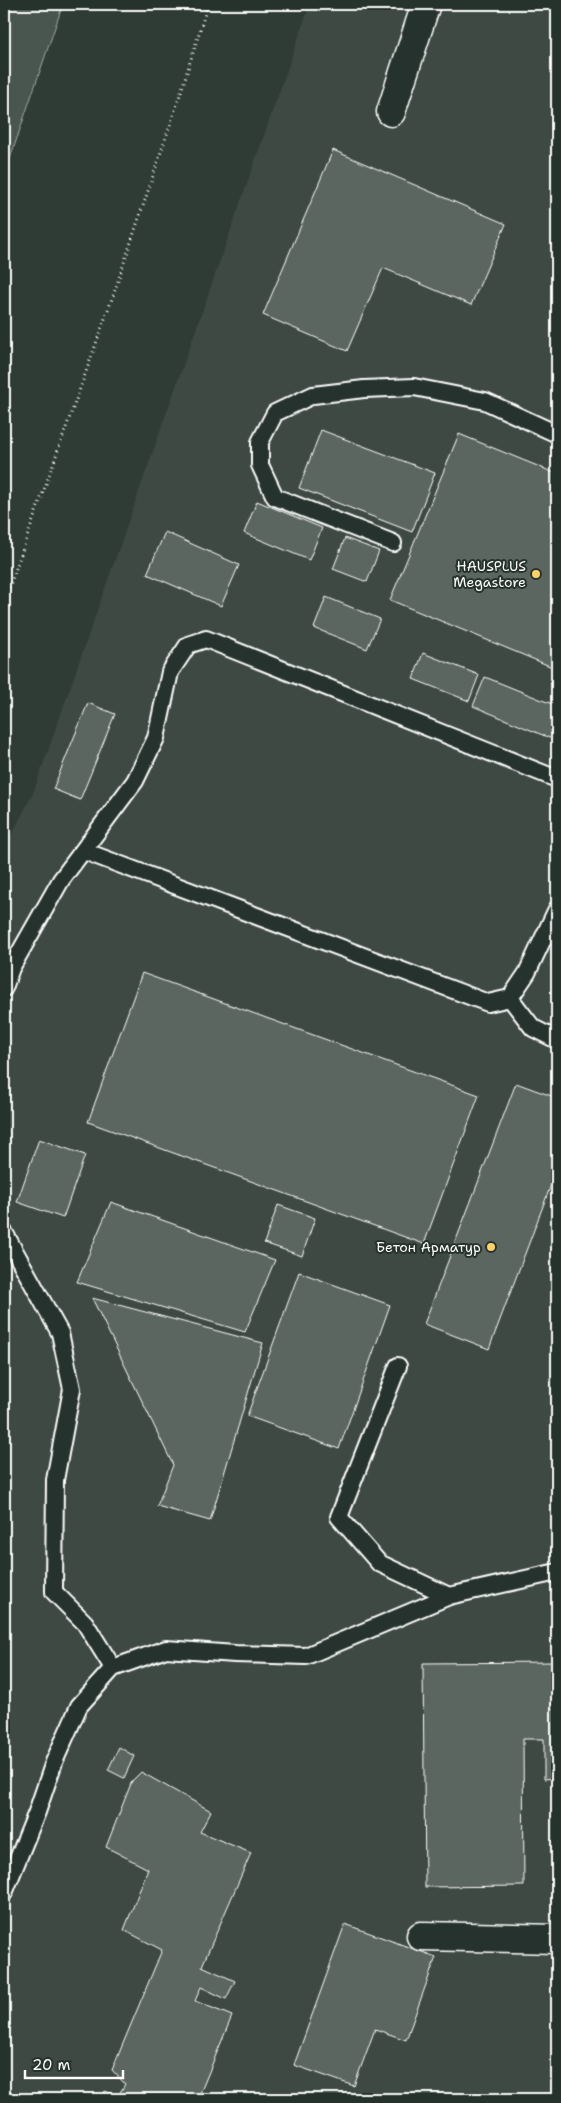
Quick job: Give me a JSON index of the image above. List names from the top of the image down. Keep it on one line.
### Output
{"places":["HAUSPLUS Megastore","Бетон Арматур"],"scale_bar":"20 m"}
